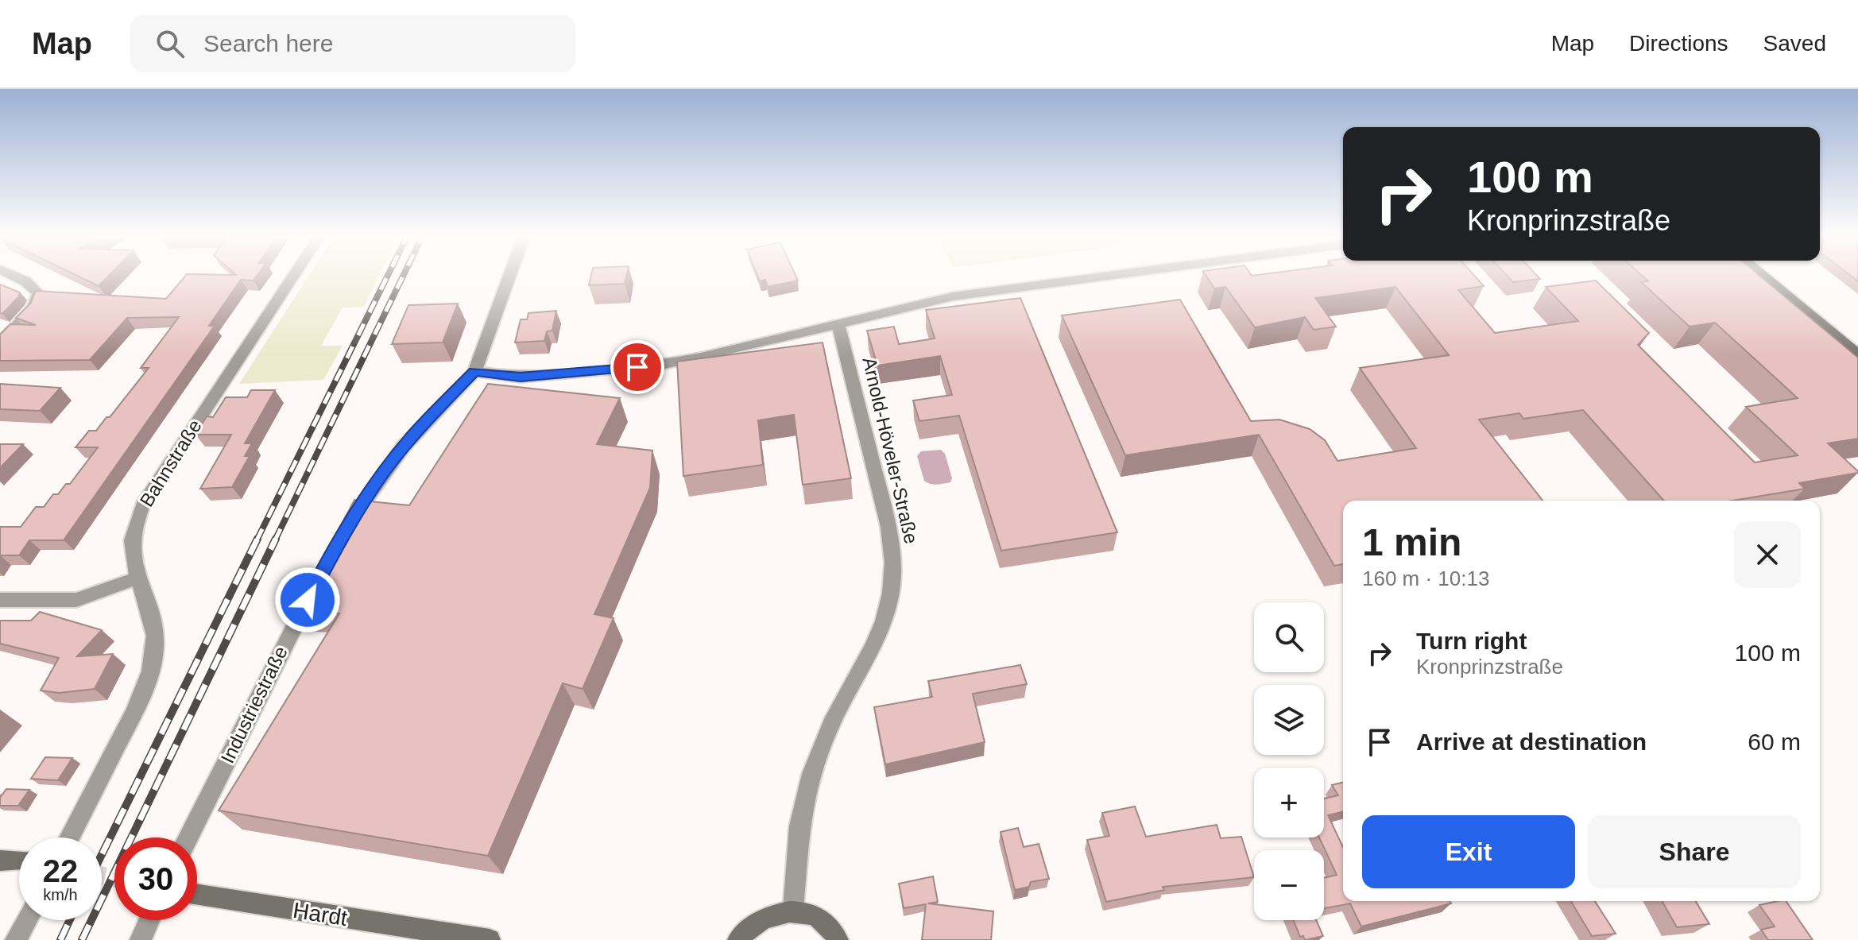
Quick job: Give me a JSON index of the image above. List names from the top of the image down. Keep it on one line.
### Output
{"streets":{"main road":["Hardt"],"street":["Arnold-Höveler-Straße","Bahnstraße","Industriestraße"]},"page":{"header":"Map","search":"Search here","nav":["Map","Directions","Saved"],"turn":["100 m","Kronprinzstraße"],"heading":["1 min","160 m · 10:13"],"map_buttons":["+","−"],"list":[{"name":"Turn right","note":"Kronprinzstraße","value":"100 m"},{"name":"Arrive at destination","value":"60 m"}],"buttons":["Exit","Share"],"speed":"22 km/h","limit":"30"}}
